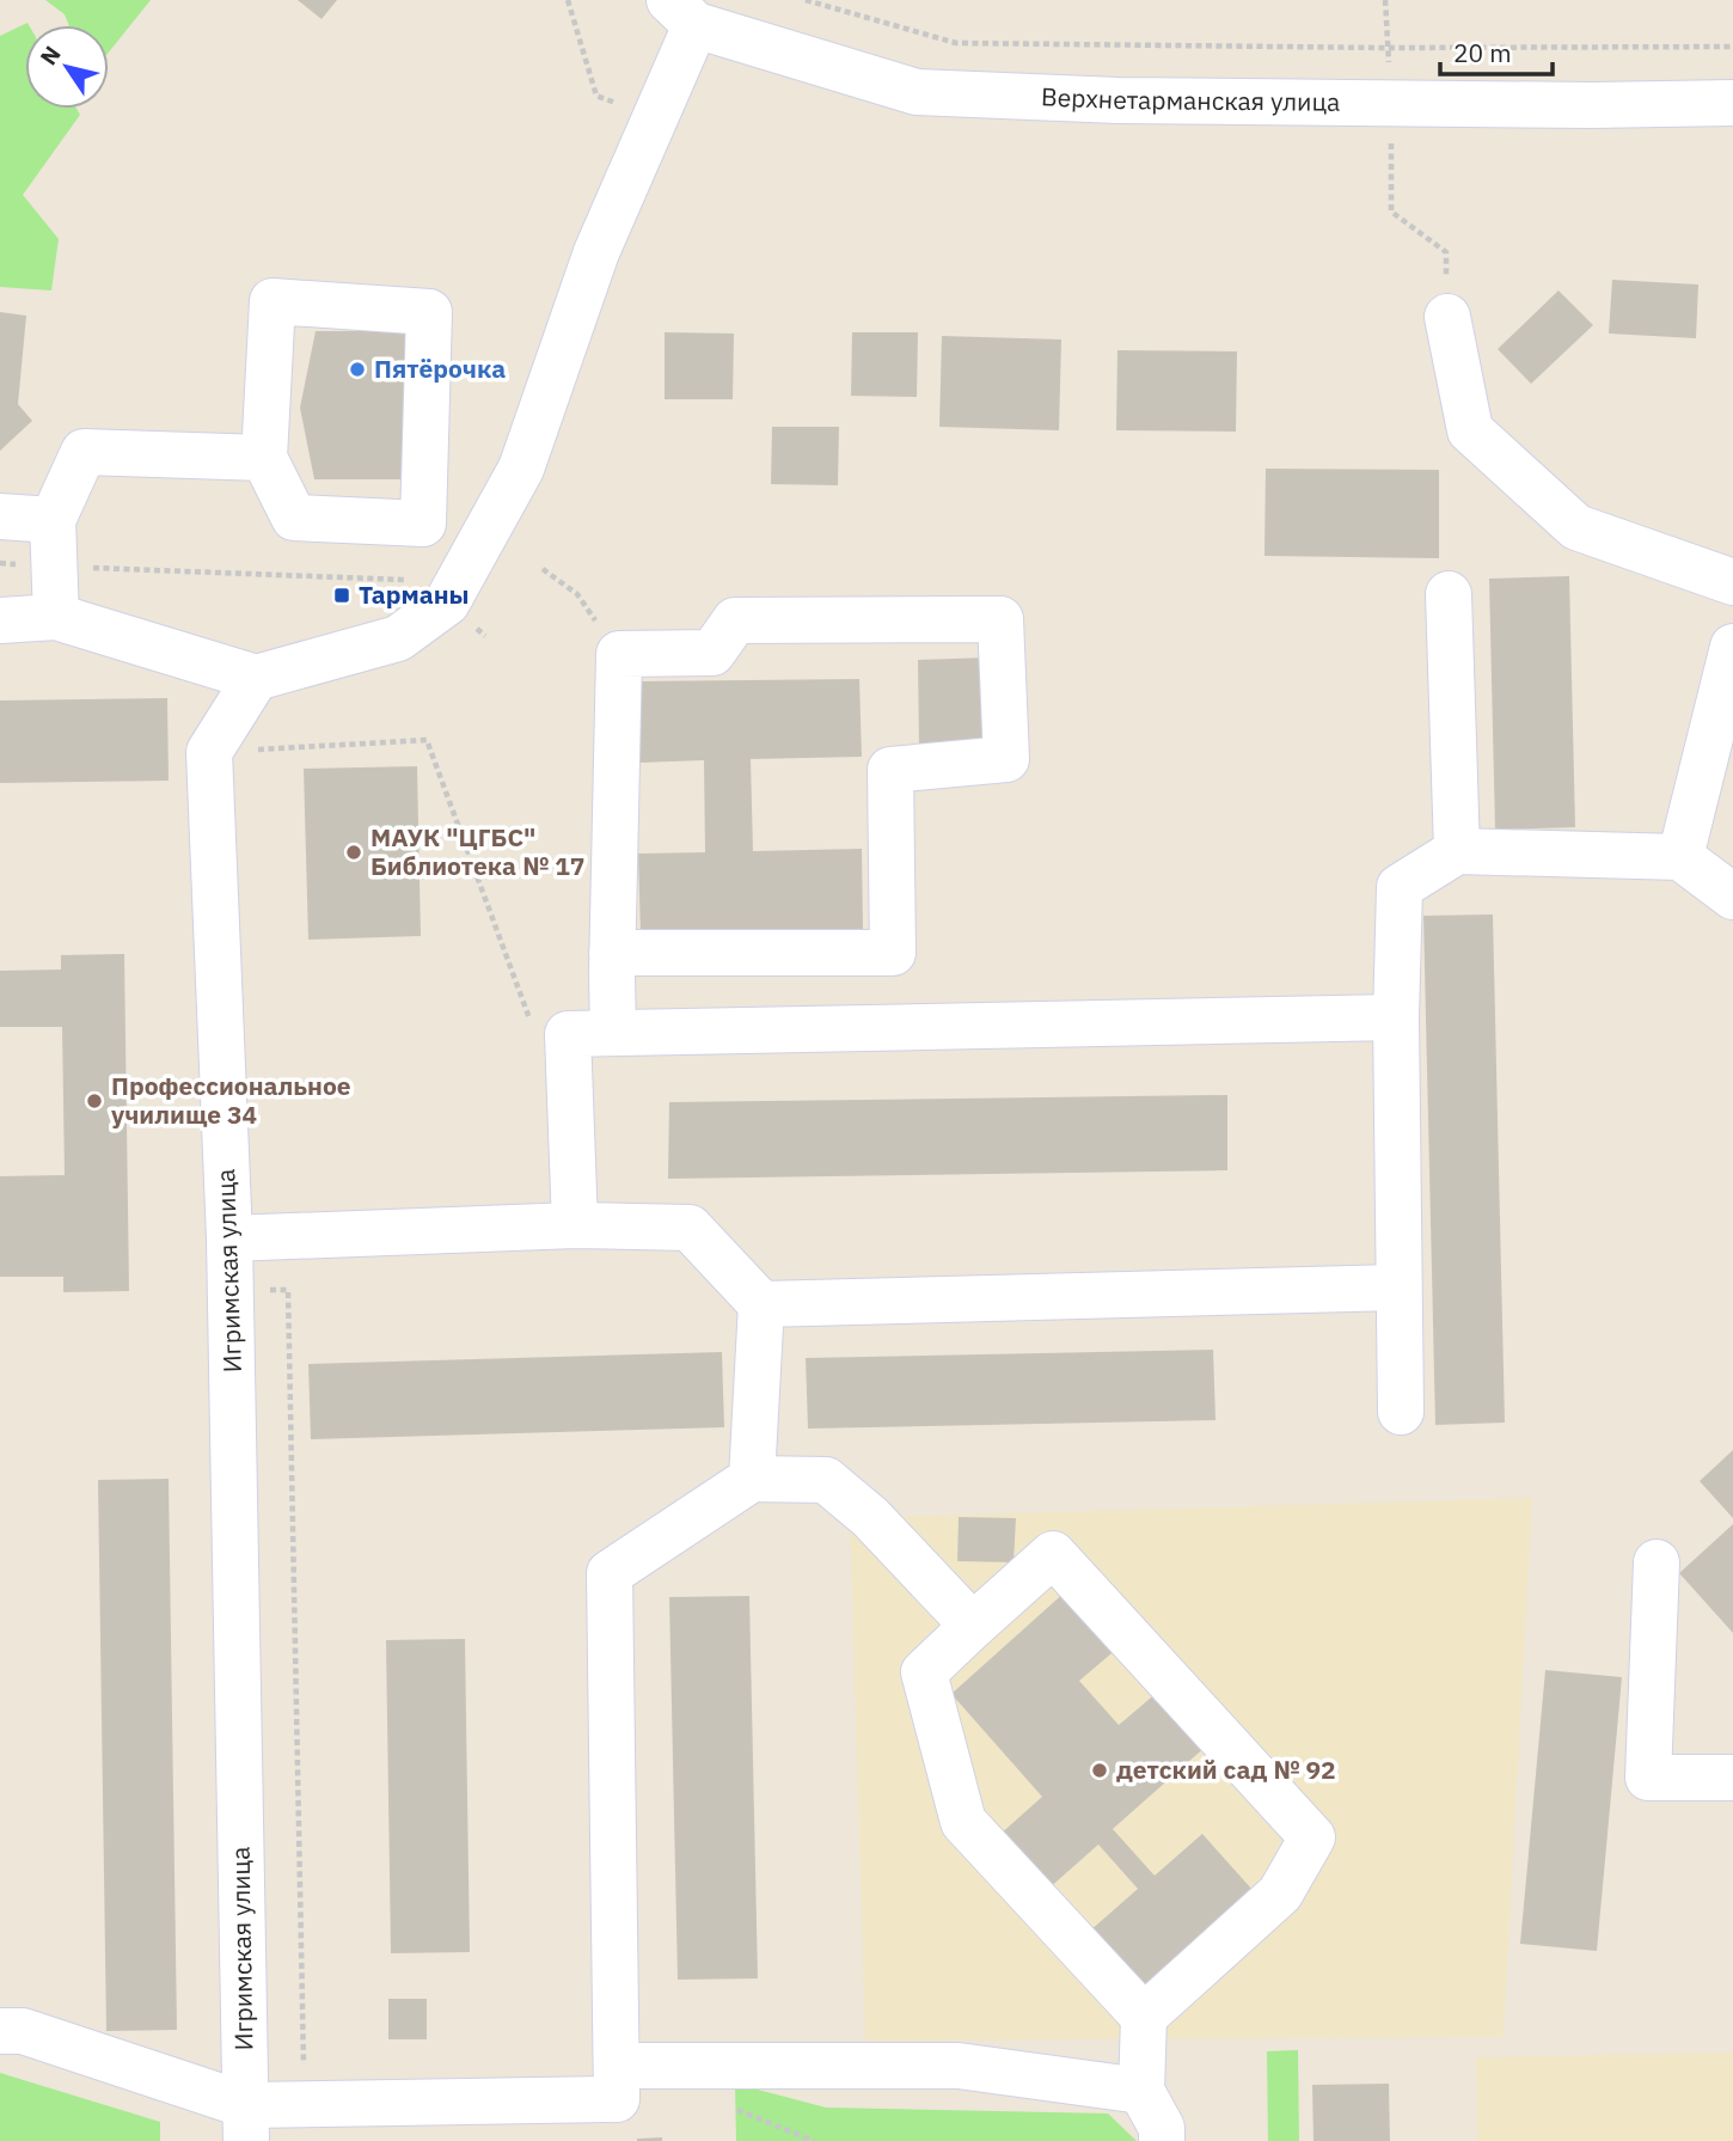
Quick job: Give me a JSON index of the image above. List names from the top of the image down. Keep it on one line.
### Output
{"streets":{"street":["Верхнетарманская улица","Игримская улица"]},"places":{"other":["Пятёрочка","МАУК \"ЦГБС\" Библиотека № 17","Профессиональное училище 34","детский сад № 92"],"transit":["Тарманы"]},"scale_bar":"20 m","north":"top left"}
